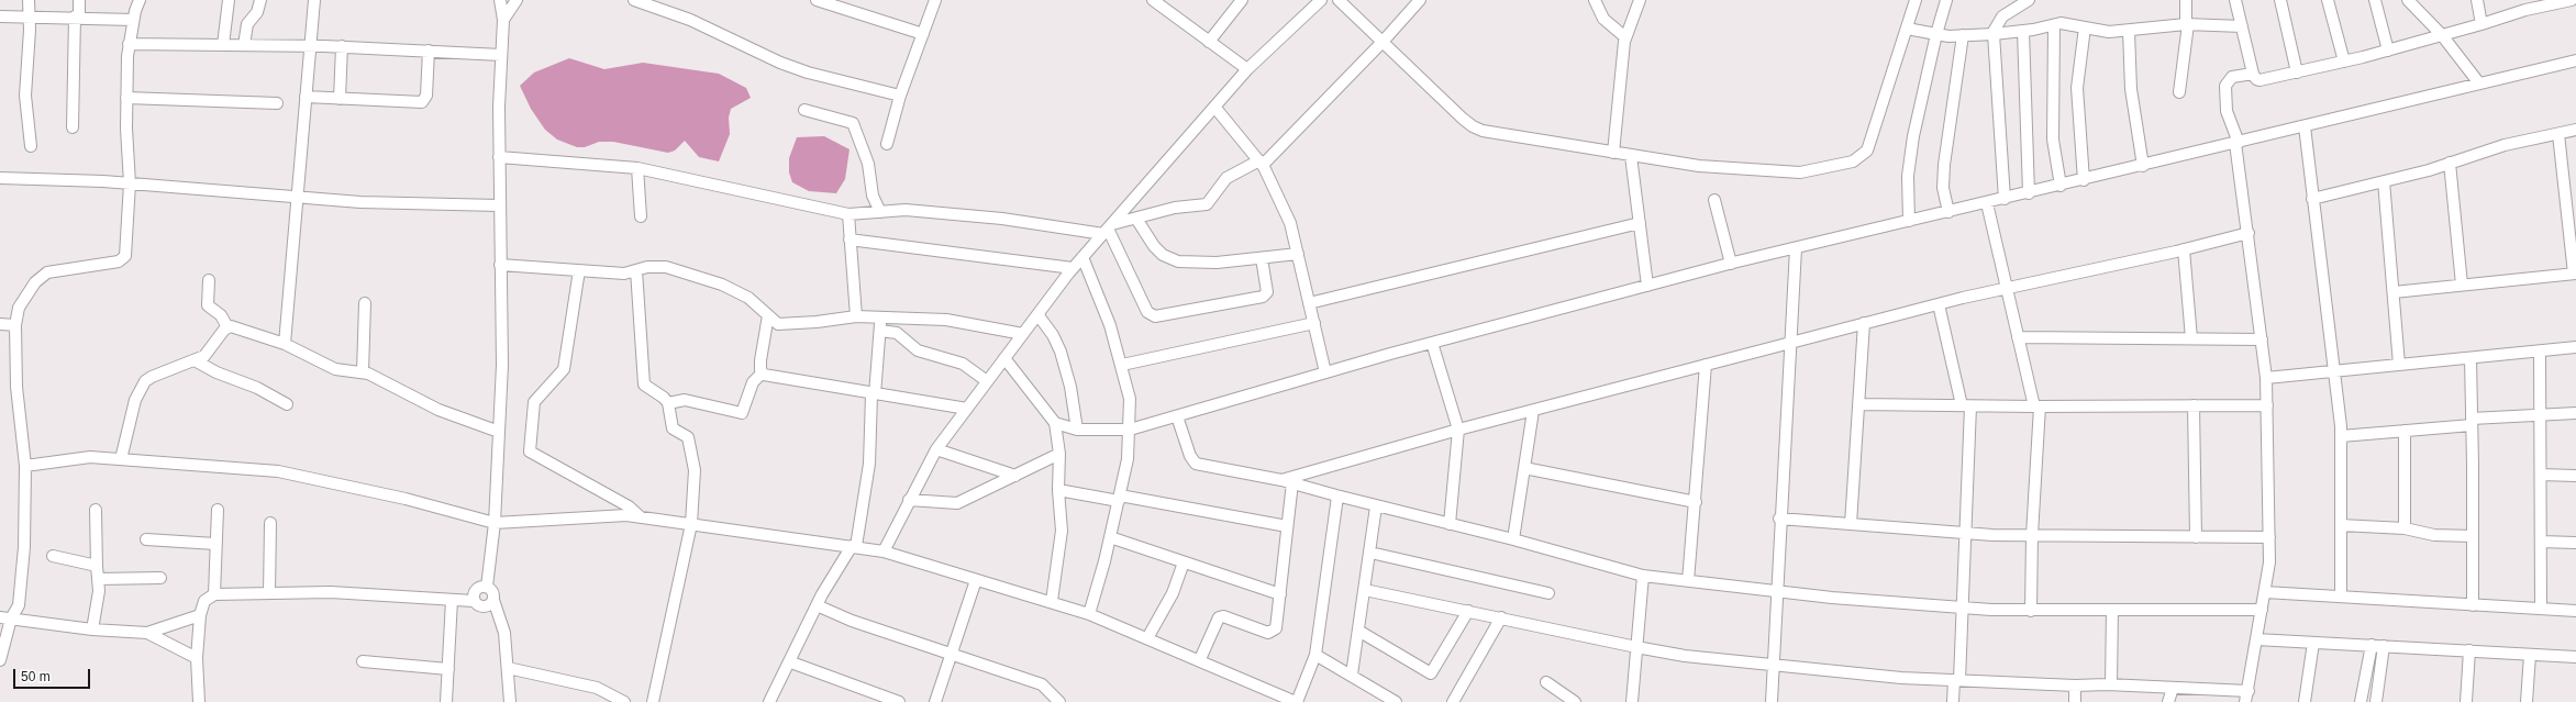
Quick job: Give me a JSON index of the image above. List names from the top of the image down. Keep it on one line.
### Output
{"scale_bar":"50 m"}
